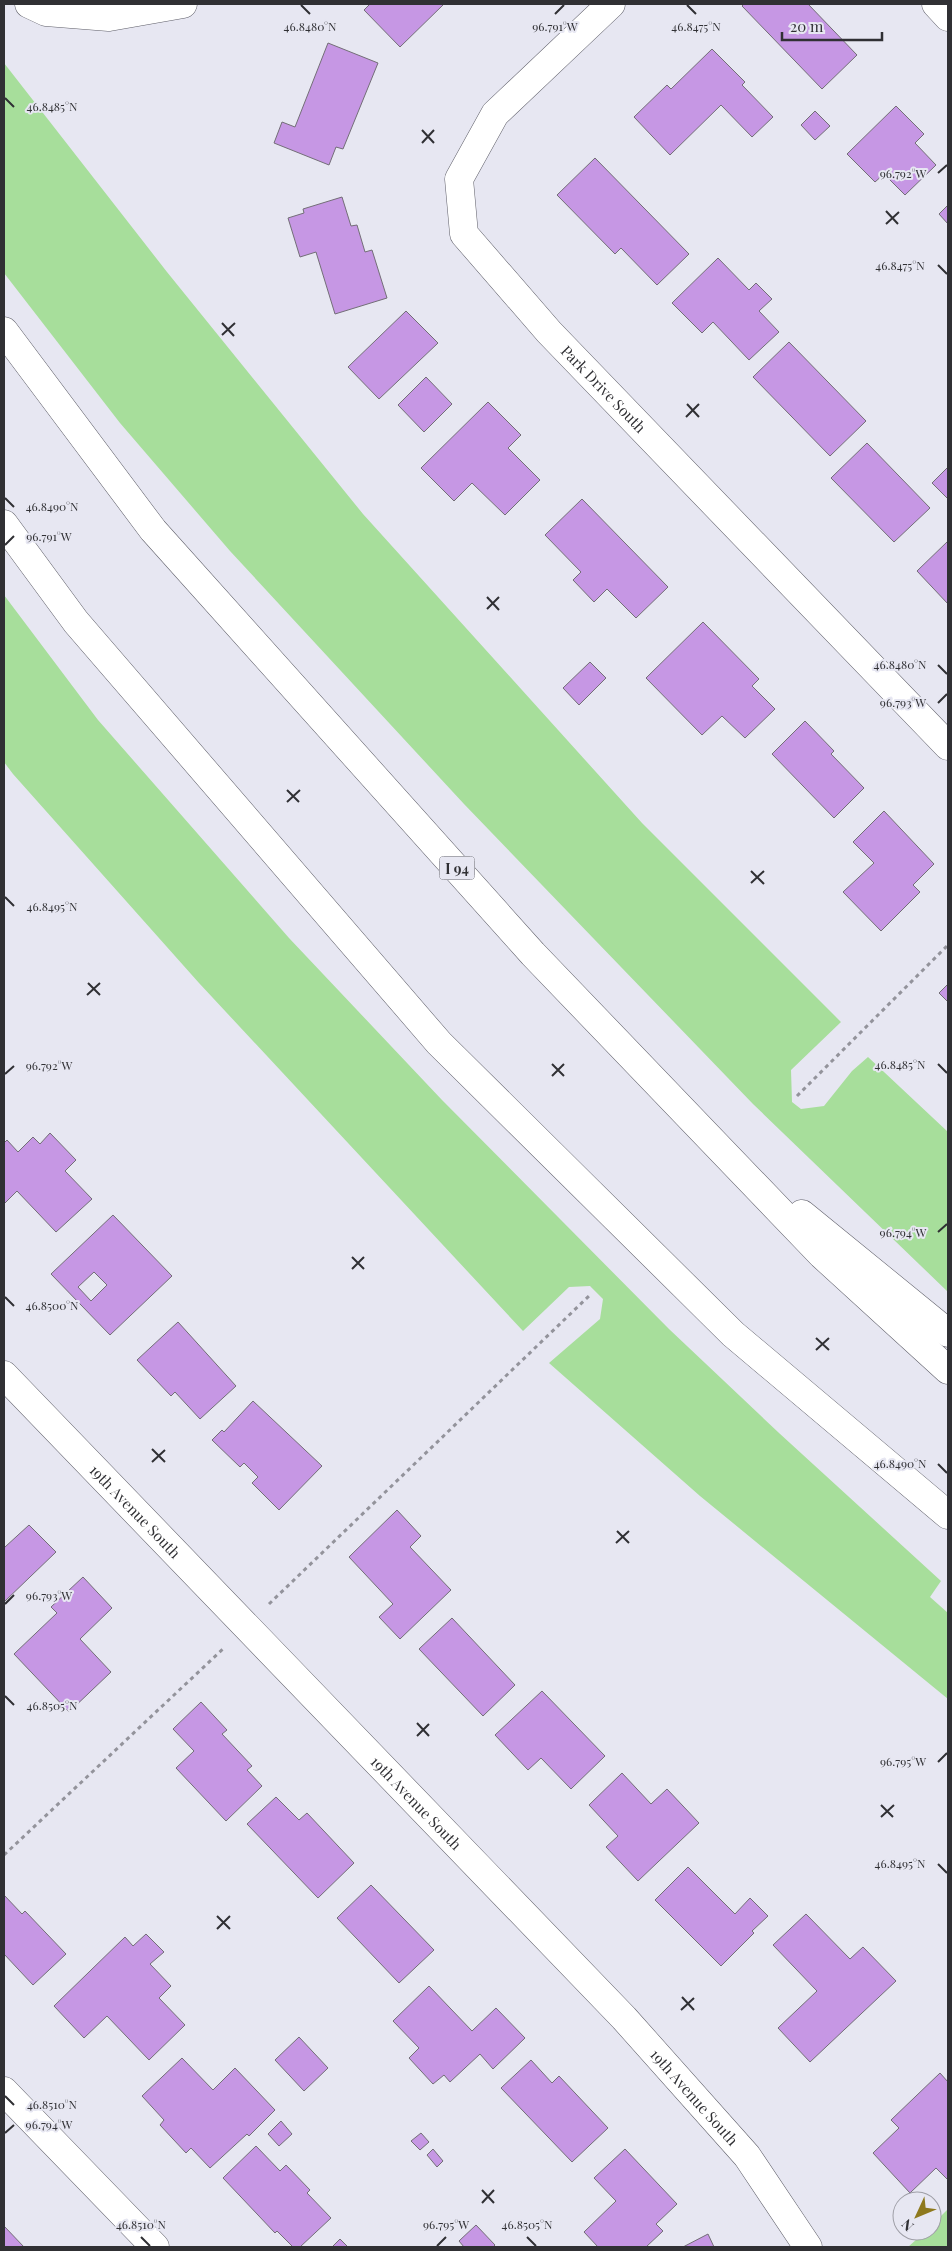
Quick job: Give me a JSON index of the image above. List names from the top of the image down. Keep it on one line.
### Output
{"streets":{"main road":["Park Drive South","I 94","19th Avenue South"]},"scale_bar":"20 m","north":"bottom left","coordinates":["96.791°W","46.8480°N","46.8475°N","46.8485°N","96.792°W","46.8490°N","96.793°W","46.8495°N","96.794°W","46.8500°N","46.8505°N","96.795°W","46.8510°N"]}
